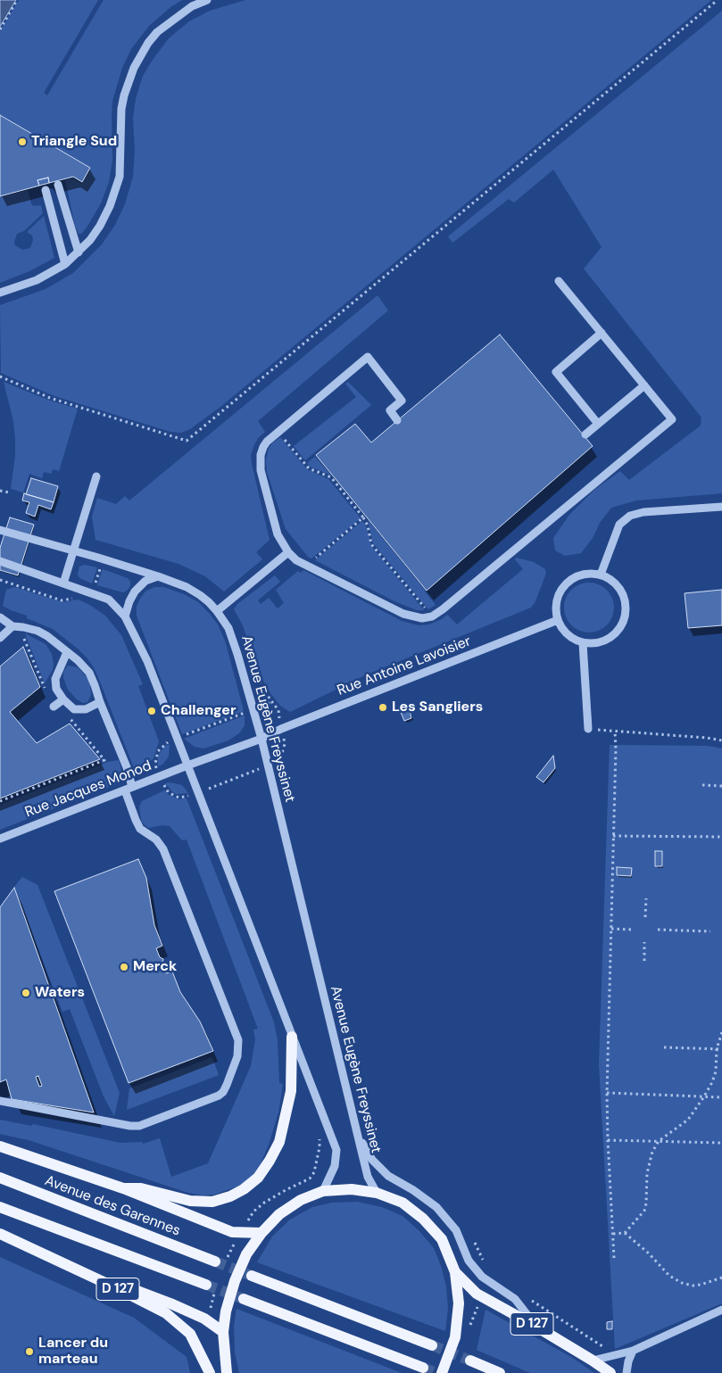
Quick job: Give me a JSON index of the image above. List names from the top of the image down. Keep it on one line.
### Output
{"streets":{"main road":["Avenue des Garennes","D 127"],"street":["Rue Antoine Lavoisier","Avenue Eugène Freyssinet","Rue Jacques Monod"]},"crossings":[["Rue Antoine Lavoisier","Avenue Eugène Freyssinet"],["Rue Antoine Lavoisier","Rue Jacques Monod"]],"places":["Triangle Sud","Les Sangliers","Challenger","Merck","Waters","Lancer du marteau"]}
